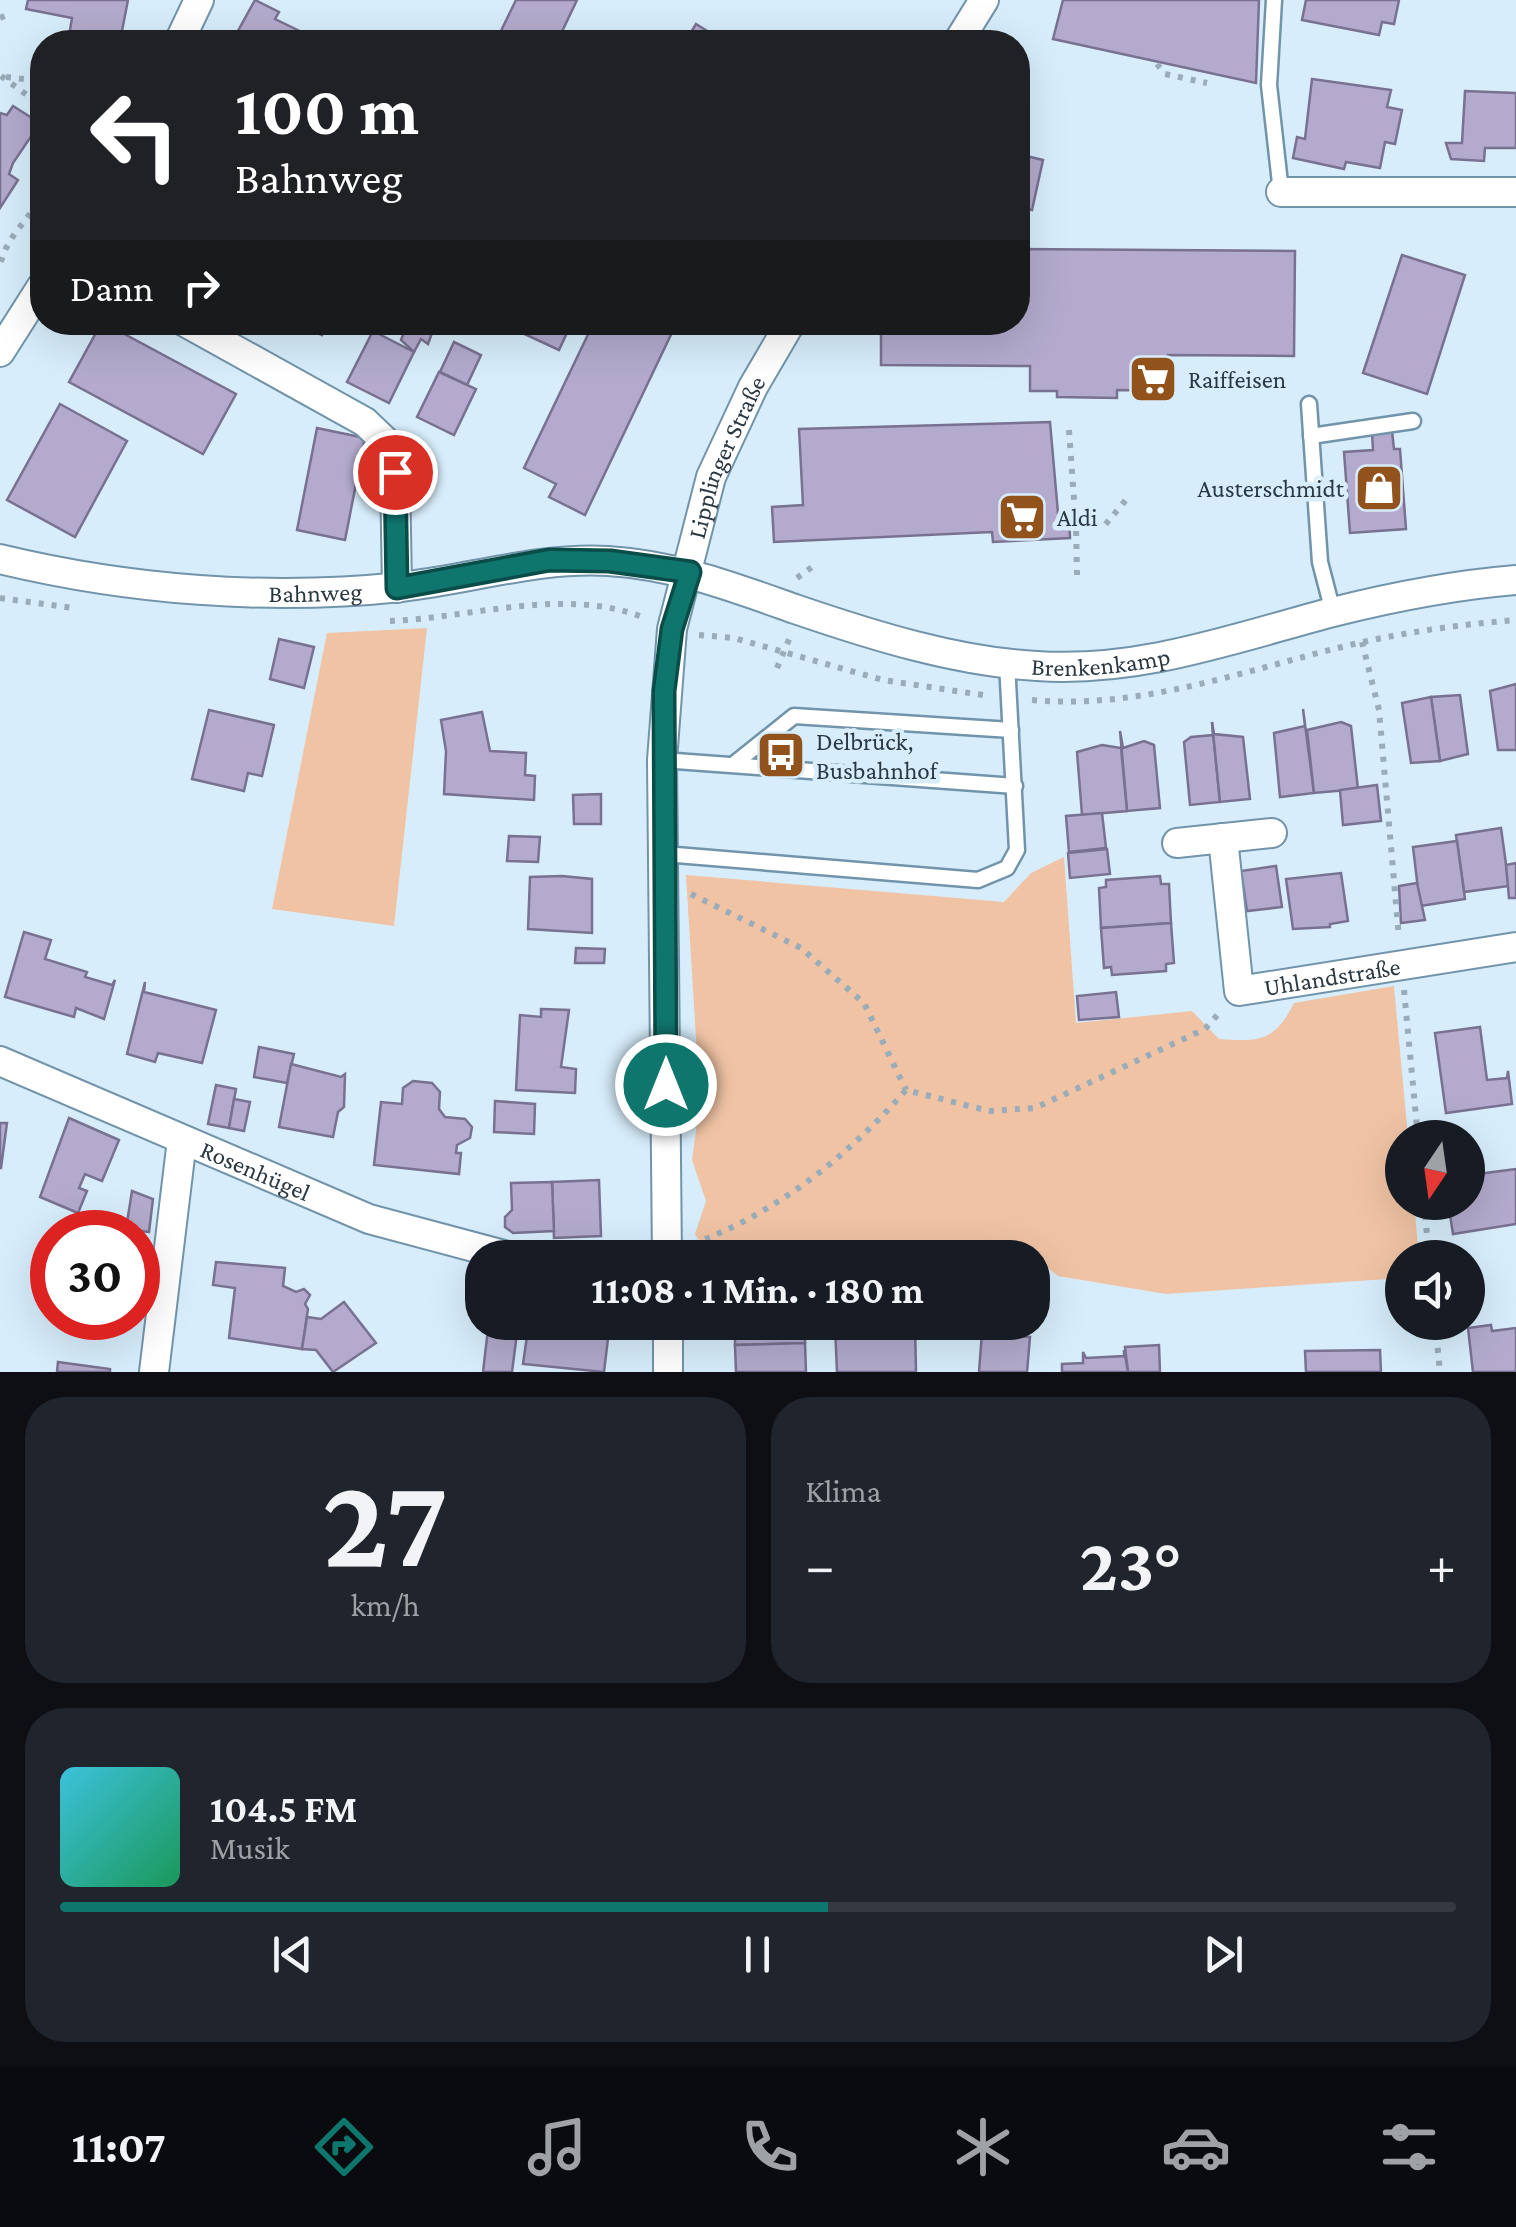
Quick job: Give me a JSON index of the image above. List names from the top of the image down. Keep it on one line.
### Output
{"streets":{"street":["Lipplinger Straße","Bahnweg","Brenkenkamp","Uhlandstraße","Rosenhügel"]},"crossings":[["Lipplinger Straße","Bahnweg"],["Lipplinger Straße","Brenkenkamp"],["Bahnweg","Brenkenkamp"]],"places":{"supermarket":["Raiffeisen","Aldi"],"shop":["Austerschmidt"],"bus stop":["Delbrück, Busbahnhof"]},"north":"bottom","page":{"turn":["100 m","Bahnweg"],"then":"Dann","limit":"30","trip":"11:08 · 1 Min. · 180 m","tile":[["27","km/h"],"Klima"],"heat":["−","23°","+"],"song":["104.5 FM","Musik"],"tabs":"11:07"}}
